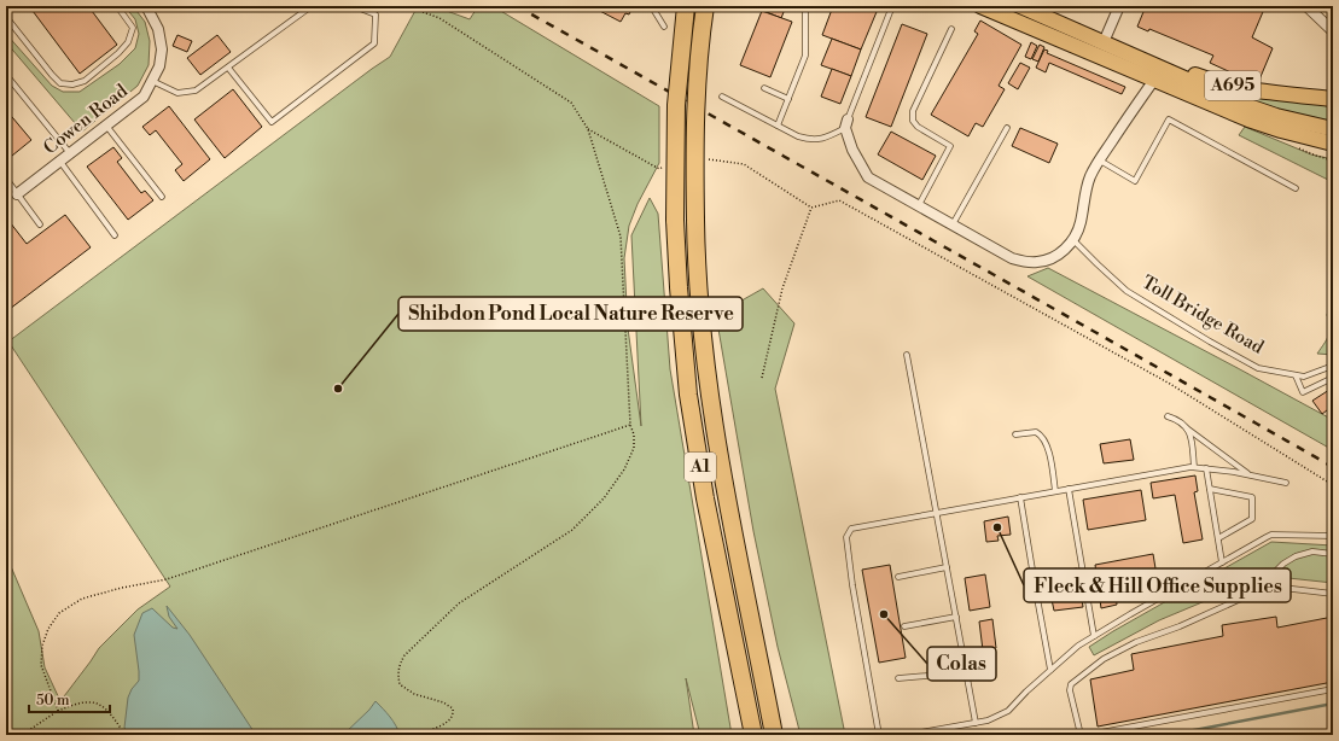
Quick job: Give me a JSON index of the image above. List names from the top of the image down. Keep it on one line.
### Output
{"streets":{"highway":["A1"],"main road":["A695"],"street":["Cowen Road"],"lane":["Toll Bridge Road"]},"places":["Shibdon Pond Local Nature Reserve","Fleck & Hill Office Supplies","Colas"],"scale_bar":"50 m"}
